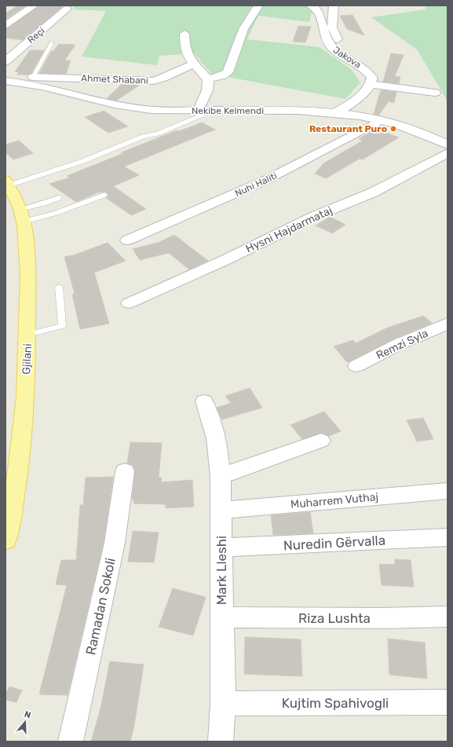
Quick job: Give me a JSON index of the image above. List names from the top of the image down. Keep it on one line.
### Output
{"streets":{"main road":["Gjilani"],"street":["Reçi","Jakova","Ahmet Shabani","Nekibe Kelmendi","Nuhi Haliti","Hysni Hajdarmataj","Remzi Syla","Muharrem Vuthaj","Nuredin Gërvalla","Mark Lleshi","Ramadan Sokoli","Riza Lushta","Kujtim Spahivogli"]},"crossings":[["Nekibe Kelmendi","Nuhi Haliti"],["Muharrem Vuthaj","Mark Lleshi"],["Nuredin Gërvalla","Mark Lleshi"],["Mark Lleshi","Riza Lushta"],["Mark Lleshi","Kujtim Spahivogli"]],"places":["Restaurant Puro"],"north":"top"}
